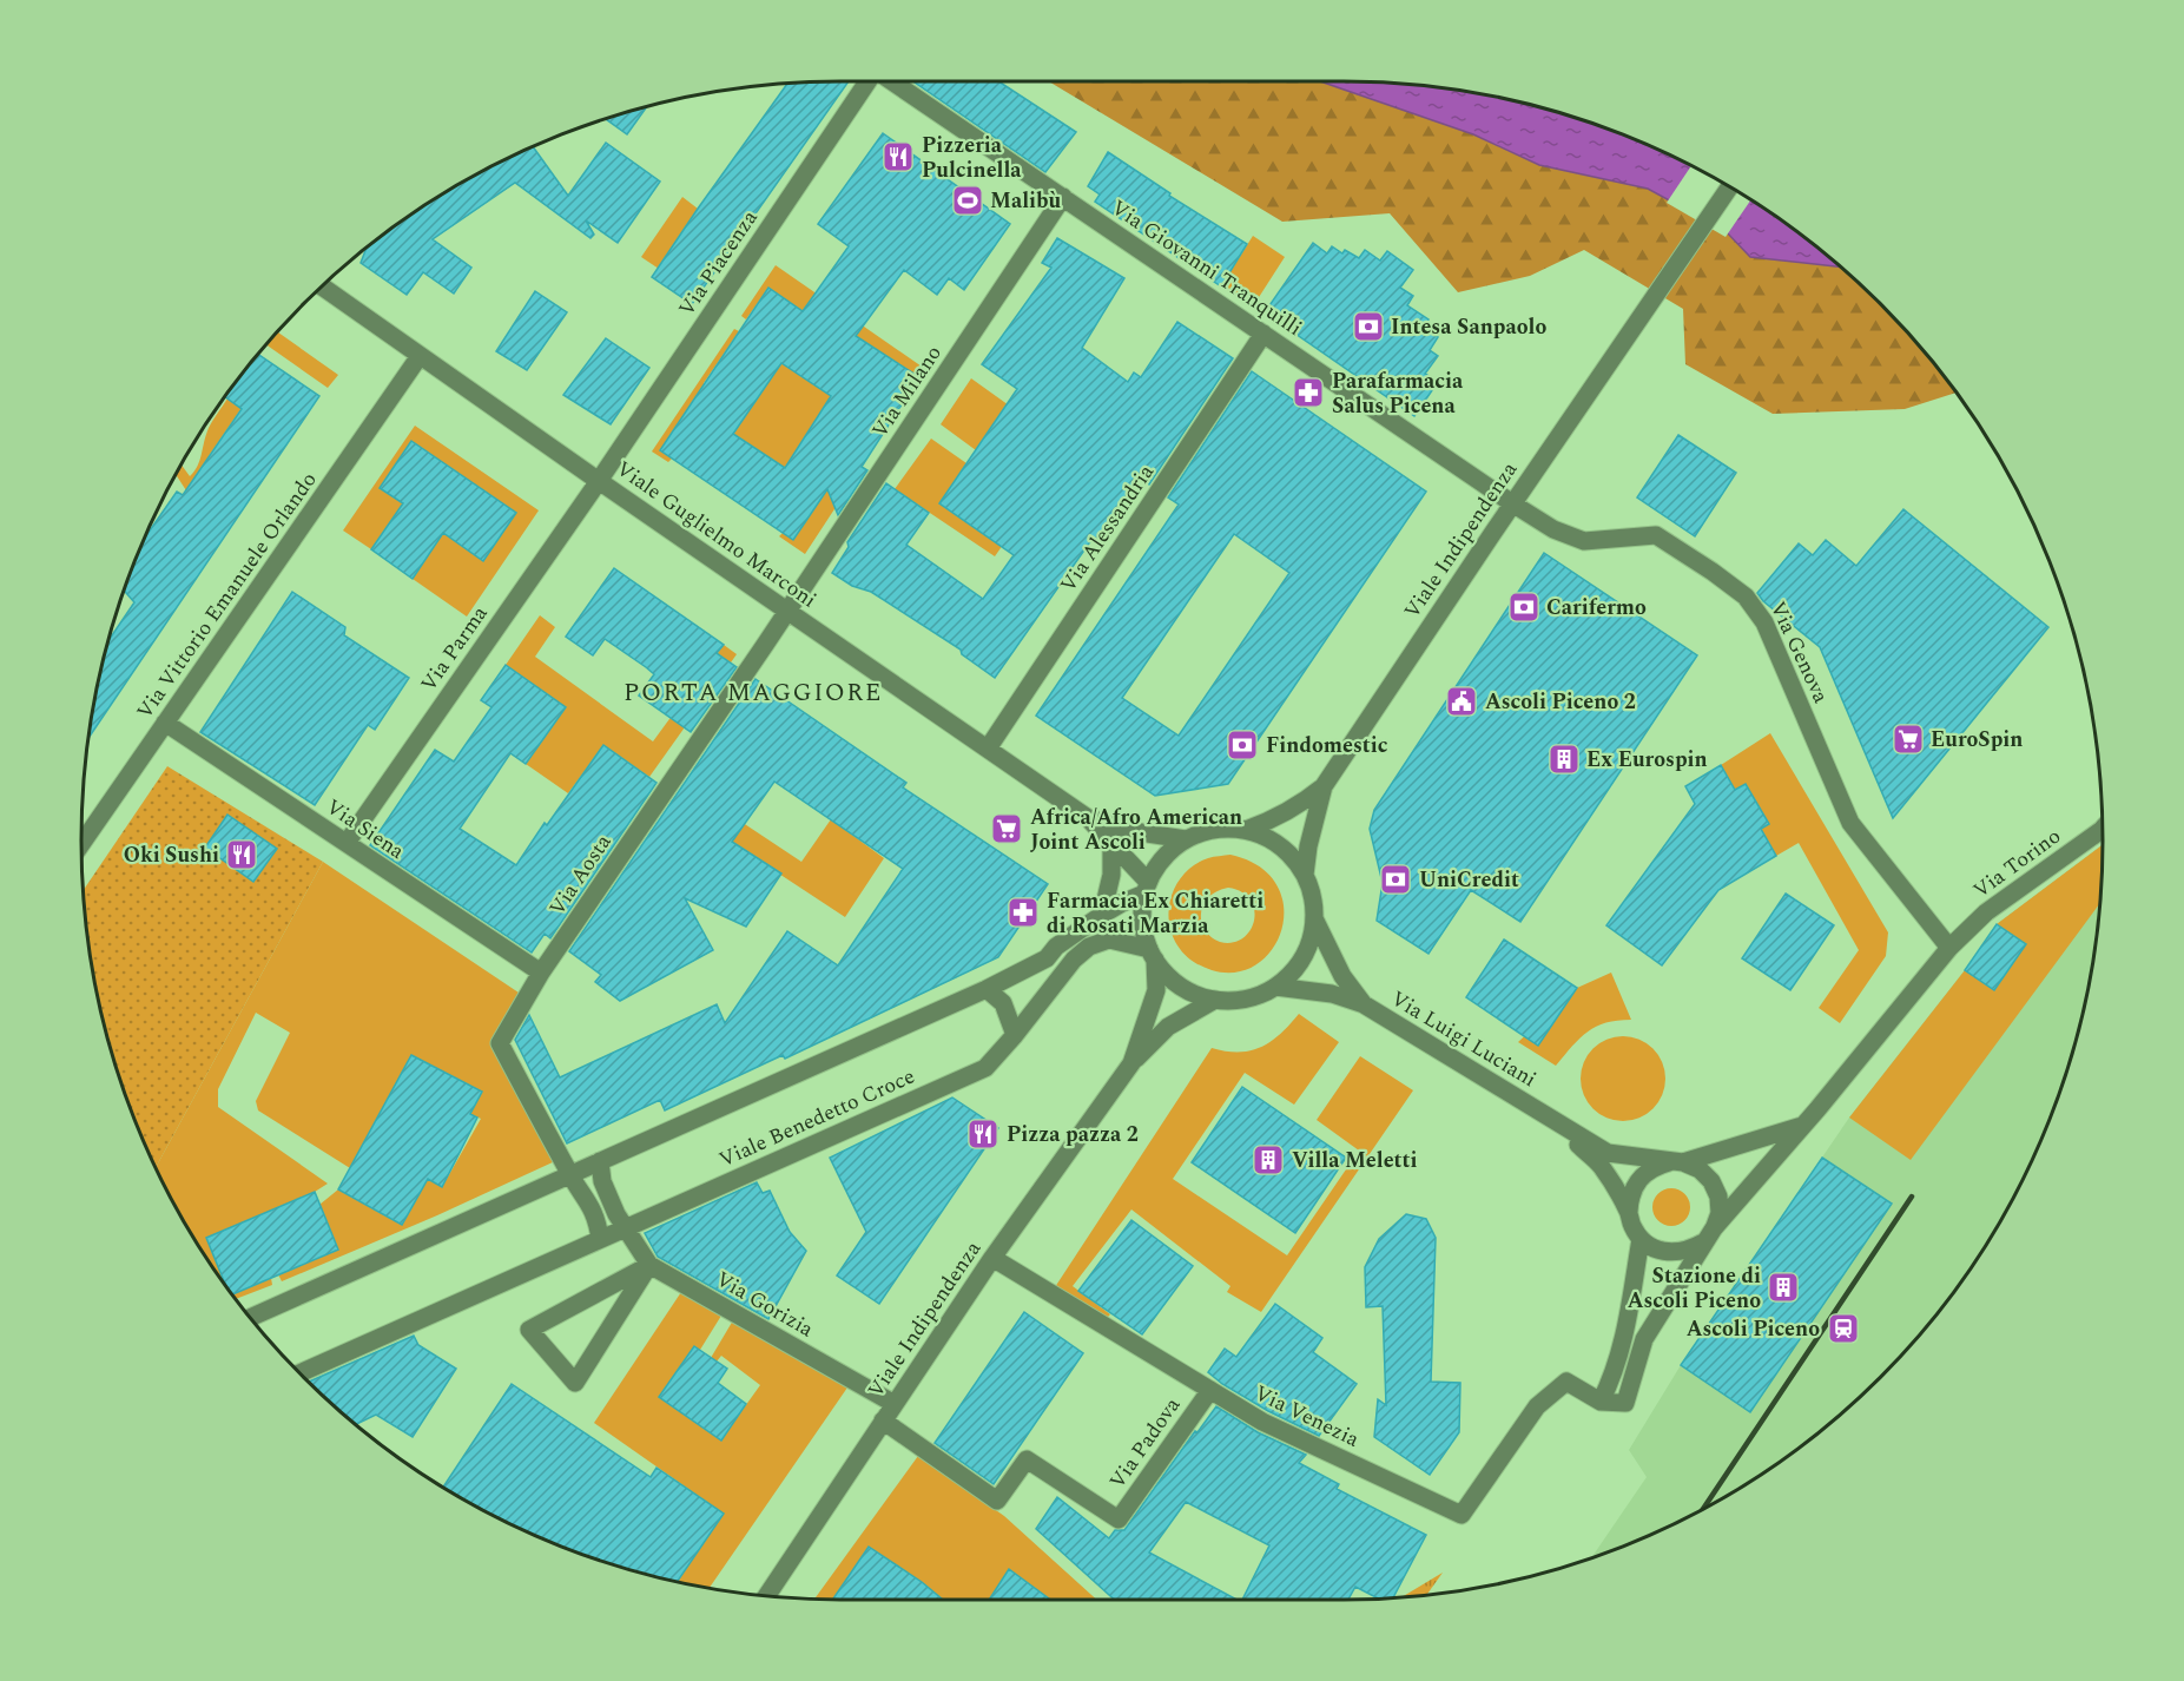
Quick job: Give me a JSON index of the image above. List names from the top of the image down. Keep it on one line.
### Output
{"streets":{"street":["Via Piacenza","Via Giovanni Tranquilli","Via Milano","Via Alessandria","Viale Guglielmo Marconi","Viale Indipendenza","Via Vittorio Emanuele Orlando","Via Parma","Via Genova","Via Siena","Via Torino","Via Aosta","Via Luigi Luciani","Viale Benedetto Croce","Via Gorizia","Via Venezia","Via Padova"]},"crossings":[["Via Piacenza","Viale Guglielmo Marconi"],["Via Piacenza","Via Parma"],["Via Giovanni Tranquilli","Via Milano"],["Via Giovanni Tranquilli","Via Alessandria"],["Via Giovanni Tranquilli","Viale Indipendenza"],["Via Giovanni Tranquilli","Via Genova"],["Via Milano","Viale Guglielmo Marconi"],["Via Milano","Via Aosta"],["Via Alessandria","Viale Guglielmo Marconi"],["Viale Guglielmo Marconi","Viale Indipendenza"],["Viale Guglielmo Marconi","Via Vittorio Emanuele Orlando"],["Viale Guglielmo Marconi","Via Parma"],["Viale Guglielmo Marconi","Via Aosta"],["Viale Guglielmo Marconi","Via Luigi Luciani"],["Viale Guglielmo Marconi","Viale Benedetto Croce"],["Viale Indipendenza","Via Genova"],["Viale Indipendenza","Via Luigi Luciani"],["Viale Indipendenza","Viale Benedetto Croce"],["Viale Indipendenza","Via Gorizia"],["Viale Indipendenza","Via Venezia"],["Viale Indipendenza","Via Padova"],["Via Vittorio Emanuele Orlando","Via Siena"],["Via Parma","Via Siena"],["Via Genova","Via Torino"],["Via Siena","Via Aosta"],["Via Torino","Via Venezia"],["Via Luigi Luciani","Viale Benedetto Croce"],["Viale Benedetto Croce","Via Gorizia"],["Via Venezia","Via Padova"]],"districts":["PORTA MAGGIORE"],"places":{"restaurant":["Pizzeria Pulcinella","Oki Sushi","Pizza pazza 2"],"sports":["Malibù"],"bank":["Intesa Sanpaolo","Carifermo","Findomestic","UniCredit"],"pharmacy":["Parafarmacia Salus Picena","Farmacia Ex Chiaretti di Rosati Marzia"],"public building":["Ascoli Piceno 2"],"supermarket":["EuroSpin","Africa/Afro American Joint Ascoli"],"building":["Ex Eurospin","Villa Meletti","Stazione di Ascoli Piceno"],"station":["Ascoli Piceno"]}}
